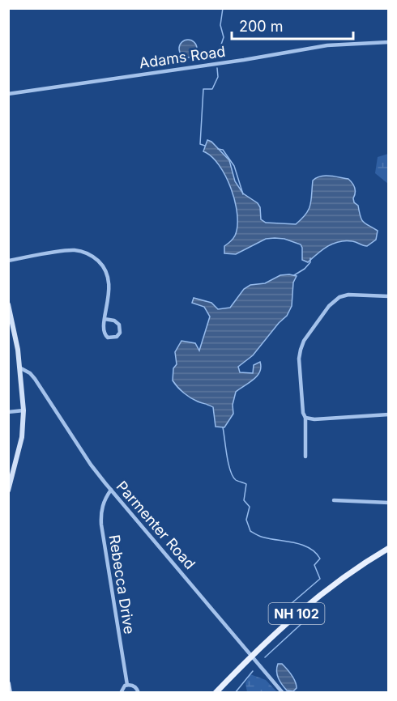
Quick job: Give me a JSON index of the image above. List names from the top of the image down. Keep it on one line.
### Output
{"streets":{"main road":["NH 102"],"street":["Adams Road","Parmenter Road","Rebecca Drive"]},"crossings":[["Parmenter Road","Rebecca Drive"],["Parmenter Road","NH 102"]],"scale_bar":"200 m"}
